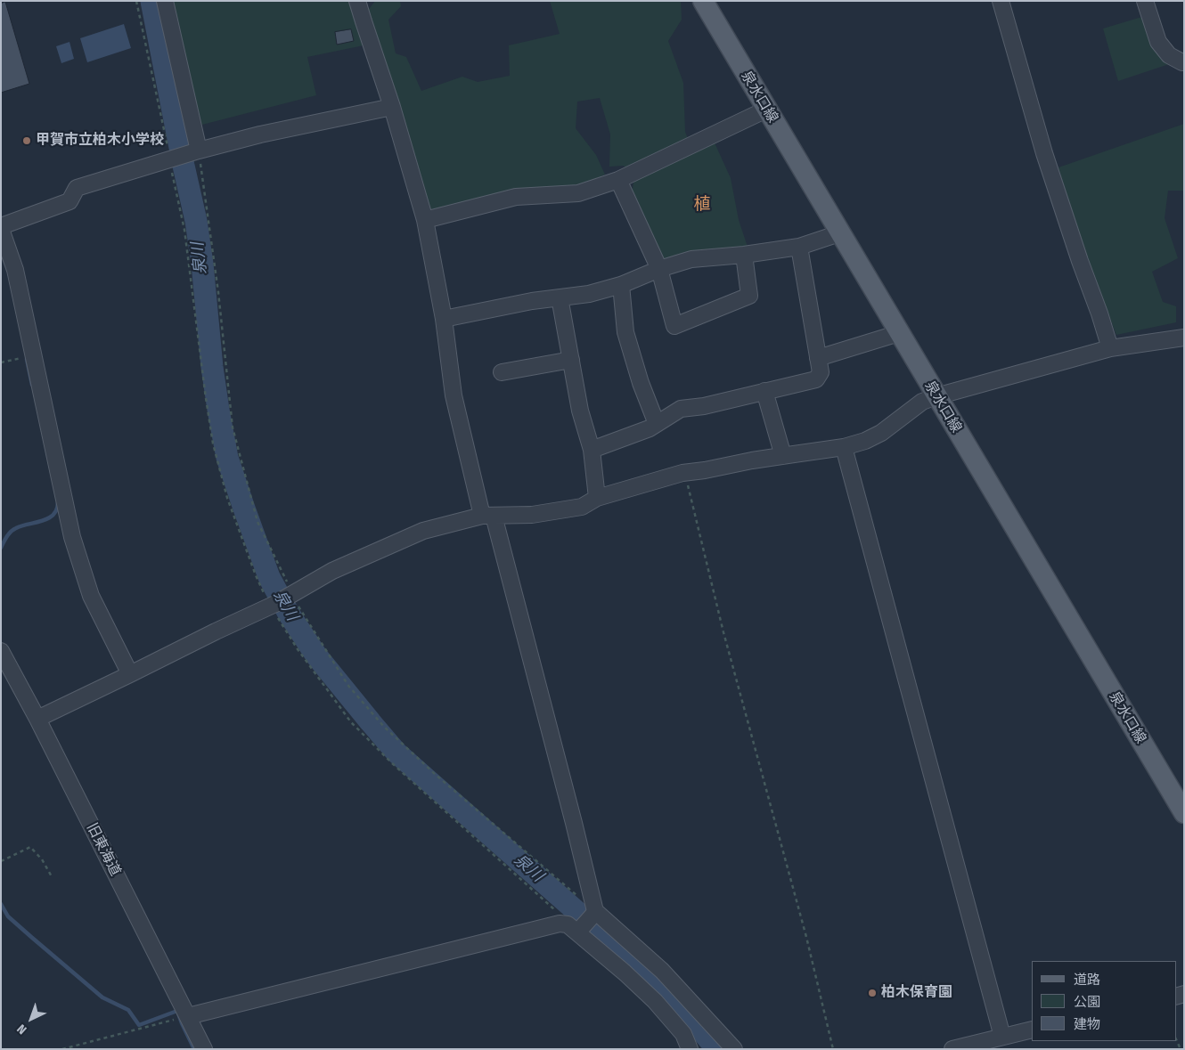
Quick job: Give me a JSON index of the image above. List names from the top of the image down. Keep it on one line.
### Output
{"streets":{"main road":["泉水口線"],"street":["旧東海道"]},"districts":["植"],"water":["泉川"],"places":["甲賀市立柏木小学校","柏木保育園"],"legend":["道路","公園","建物"],"north":"bottom left"}
